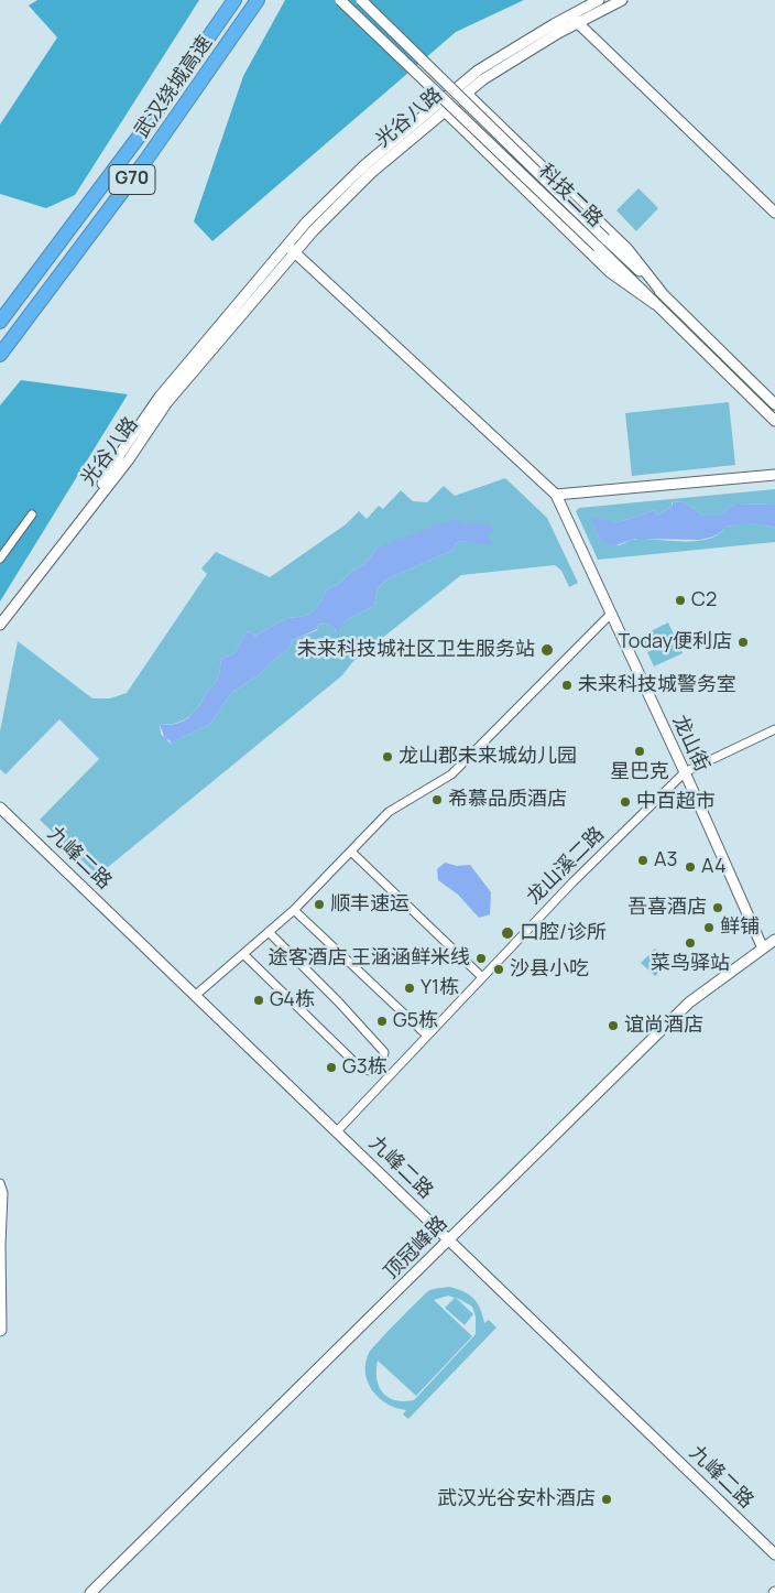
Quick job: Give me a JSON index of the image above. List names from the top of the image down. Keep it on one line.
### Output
{"streets":{"highway":["武汉绕城高速","G70"],"street":["光谷八路","科技二路","龙山街","九峰二路","龙山溪二路","顶冠峰路"]},"crossings":[["龙山街","龙山溪二路"],["龙山街","顶冠峰路"],["九峰二路","龙山溪二路"],["九峰二路","顶冠峰路"]],"places":["C2","Today便利店","未来科技城社区卫生服务站","未来科技城警务室","星巴克","龙山郡未来城幼儿园","希慕品质酒店","中百超市","A3","A4","顺丰速运","吾喜酒店","鲜铺","口腔/诊所","菜鸟驿站","途客酒店 王涵涵鲜米线","沙县小吃","Y1栋","G4栋","G5栋","谊尚酒店","G3栋","武汉光谷安朴酒店"]}
